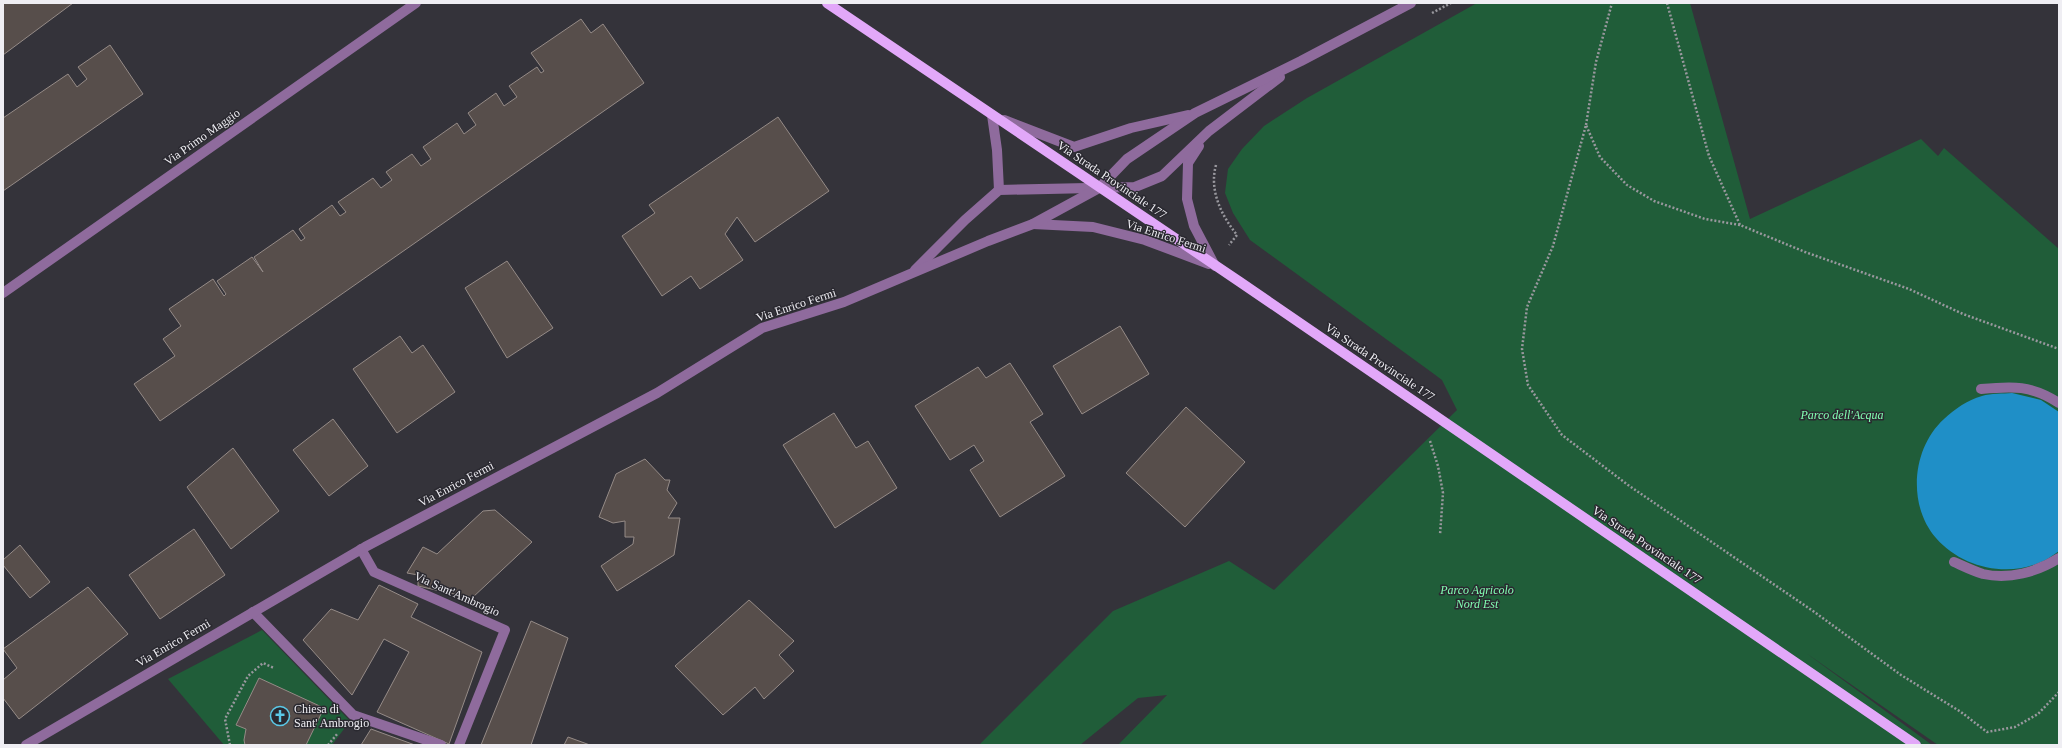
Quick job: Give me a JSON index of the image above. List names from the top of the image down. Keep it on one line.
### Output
{"streets":{"main road":["Via Strada Provinciale 177"],"street":["Via Primo Maggio","Via Enrico Fermi","Via Sant'Ambrogio"]},"crossings":[["Via Strada Provinciale 177","Via Enrico Fermi"],["Via Enrico Fermi","Via Sant'Ambrogio"]],"parks":["Parco dell'Acqua","Parco Agricolo Nord Est"],"places":{"church":["Chiesa di Sant' Ambrogio"]}}
